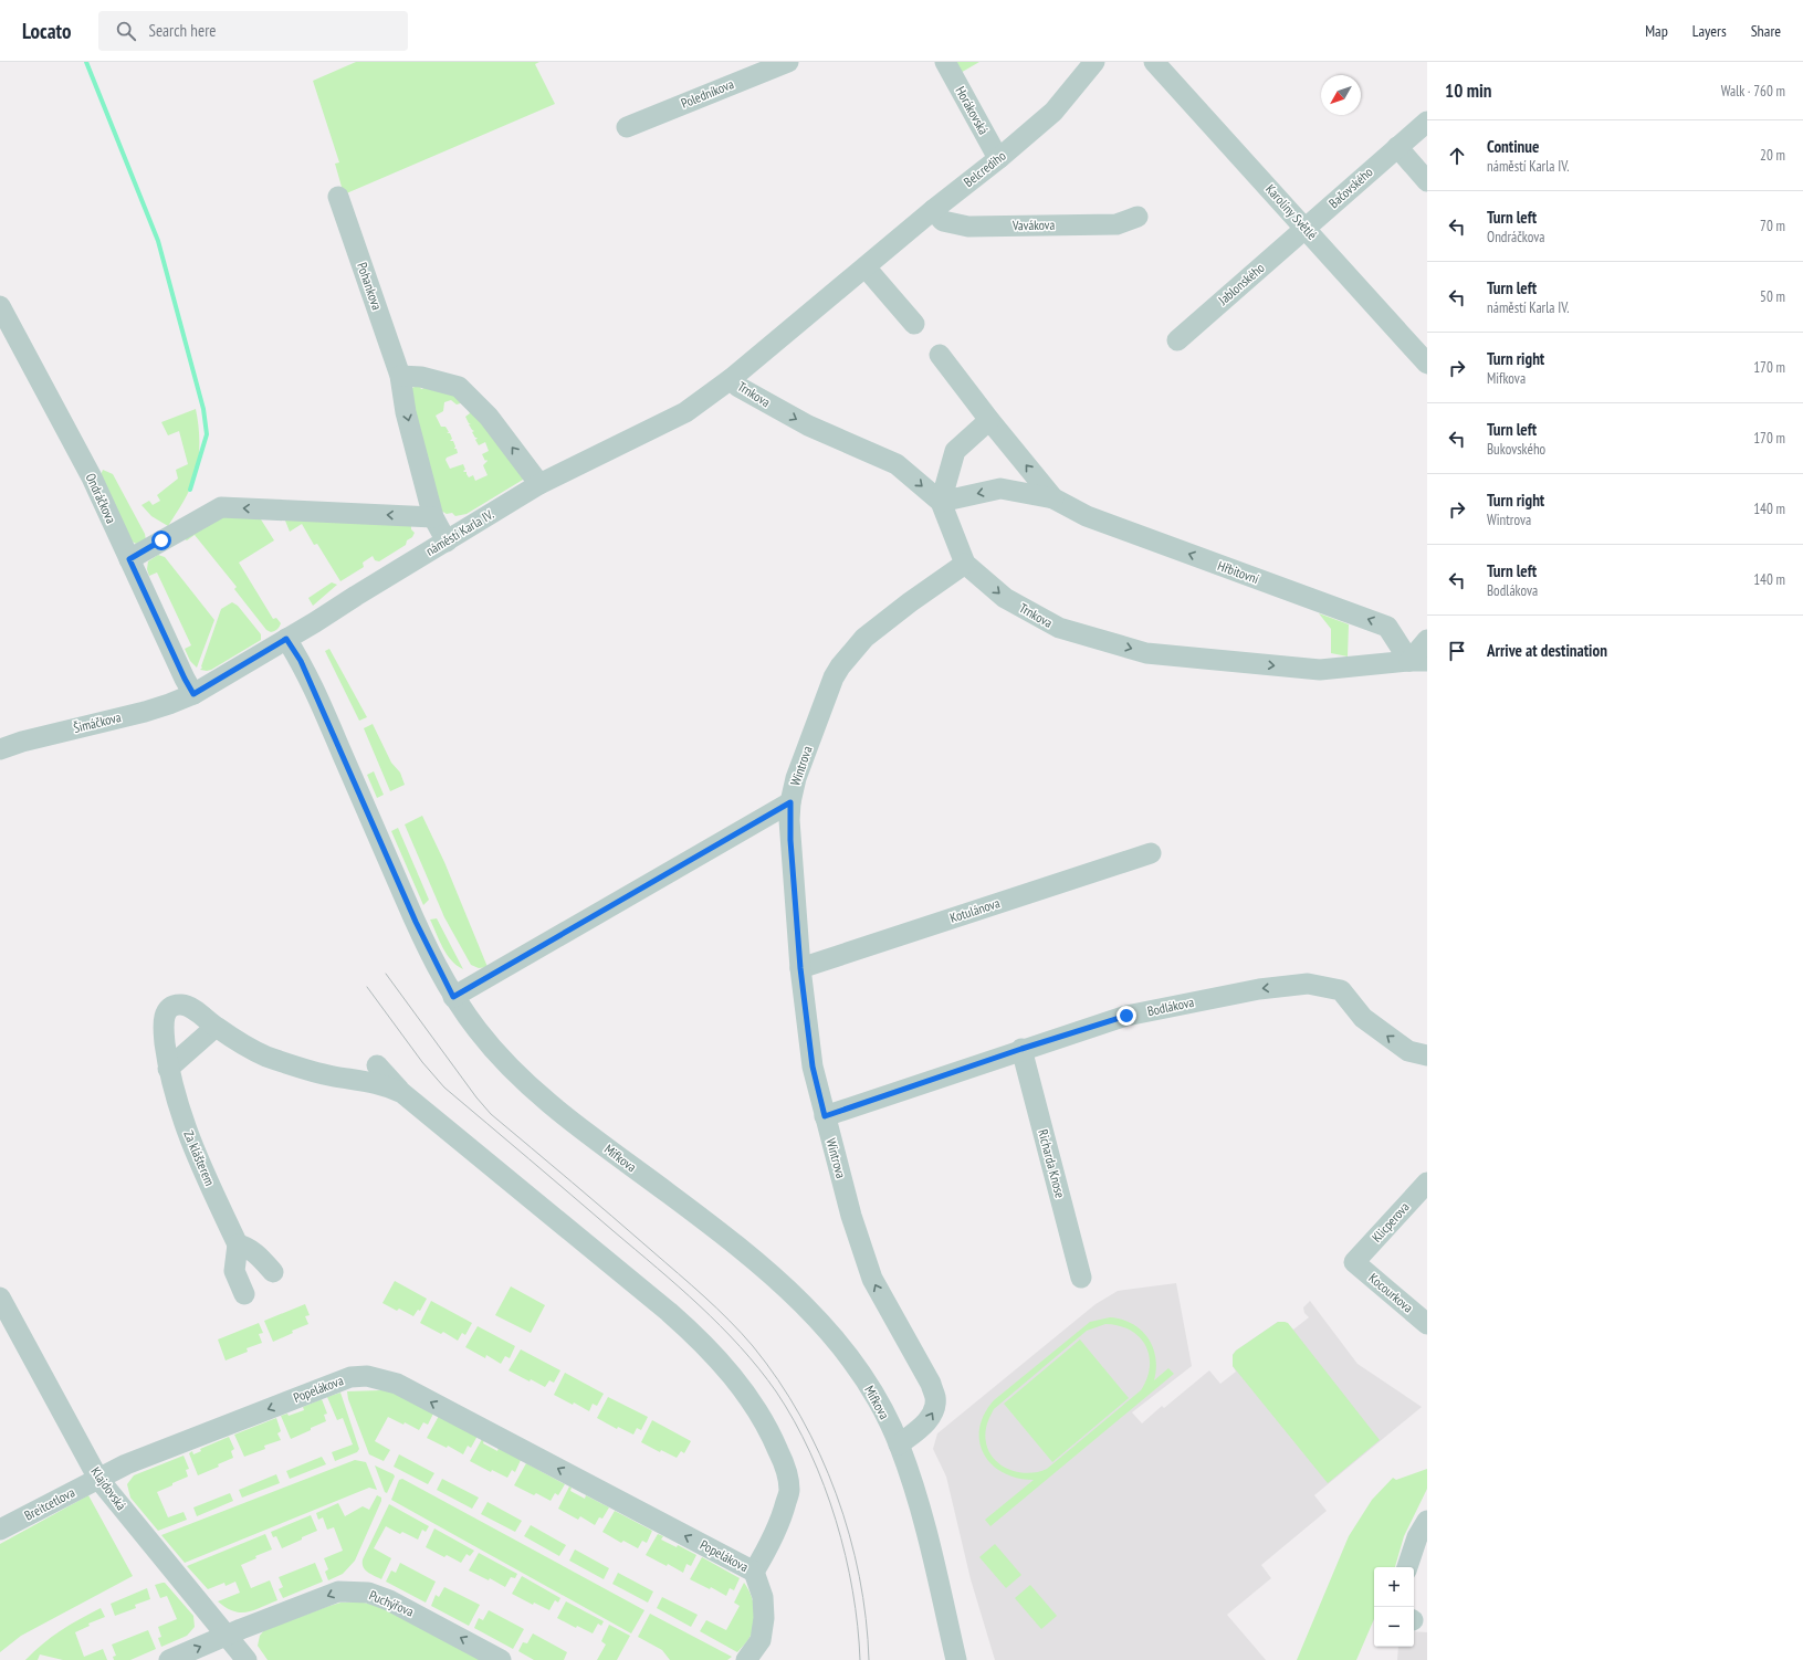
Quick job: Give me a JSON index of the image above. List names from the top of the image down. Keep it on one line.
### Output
{"streets":{"street":["Poledníkova","Horákovská","Belcrediho","Bačovského","Karolíny Světlé","Vavákova","Jablonského","Pohankova","Trnkova","Ondráčkova","náměstí Karla IV.","Hřbitovní","Šimáčkova","Wintrova","Kotulánova","Bodlákova","Za klášterem","Mifkova","Richarda Knose","Klicperova","Kocourkova","Popelákova","Klajdovská","Breitcetlova","Puchýřova"]},"crossings":[["Horákovská","Belcrediho"],["Belcrediho","Vavákova"],["Belcrediho","Trnkova"],["Belcrediho","náměstí Karla IV."],["Bačovského","Karolíny Světlé"],["Bačovského","Jablonského"],["Karolíny Světlé","Jablonského"],["Pohankova","náměstí Karla IV."],["Trnkova","náměstí Karla IV."],["Trnkova","Hřbitovní"],["Trnkova","Wintrova"],["Ondráčkova","náměstí Karla IV."],["Ondráčkova","Šimáčkova"],["náměstí Karla IV.","Šimáčkova"],["náměstí Karla IV.","Mifkova"],["Wintrova","Kotulánova"],["Wintrova","Bodlákova"],["Wintrova","Mifkova"],["Bodlákova","Richarda Knose"],["Za klášterem","Popelákova"],["Klicperova","Kocourkova"],["Popelákova","Klajdovská"],["Popelákova","Breitcetlova"],["Klajdovská","Breitcetlova"],["Klajdovská","Puchýřova"]],"one_way":["Pohankova","Trnkova","Hřbitovní","Bodlákova","Popelákova"],"north":"bottom left","page":{"header":"Locato","search":"Search here","nav":["Map","Layers","Share"],"heading":["10 min","Walk · 760 m"],"list":[["Continue","náměstí Karla IV.","20 m"],["Turn left","Ondráčkova","70 m"],["Turn left","náměstí Karla IV.","50 m"],["Turn right","Mifkova","170 m"],["Turn left","Bukovského","170 m"],["Turn right","Wintrova","140 m"],["Turn left","Bodlákova","140 m"],"Arrive at destination"],"map_buttons":["+","−"]}}
